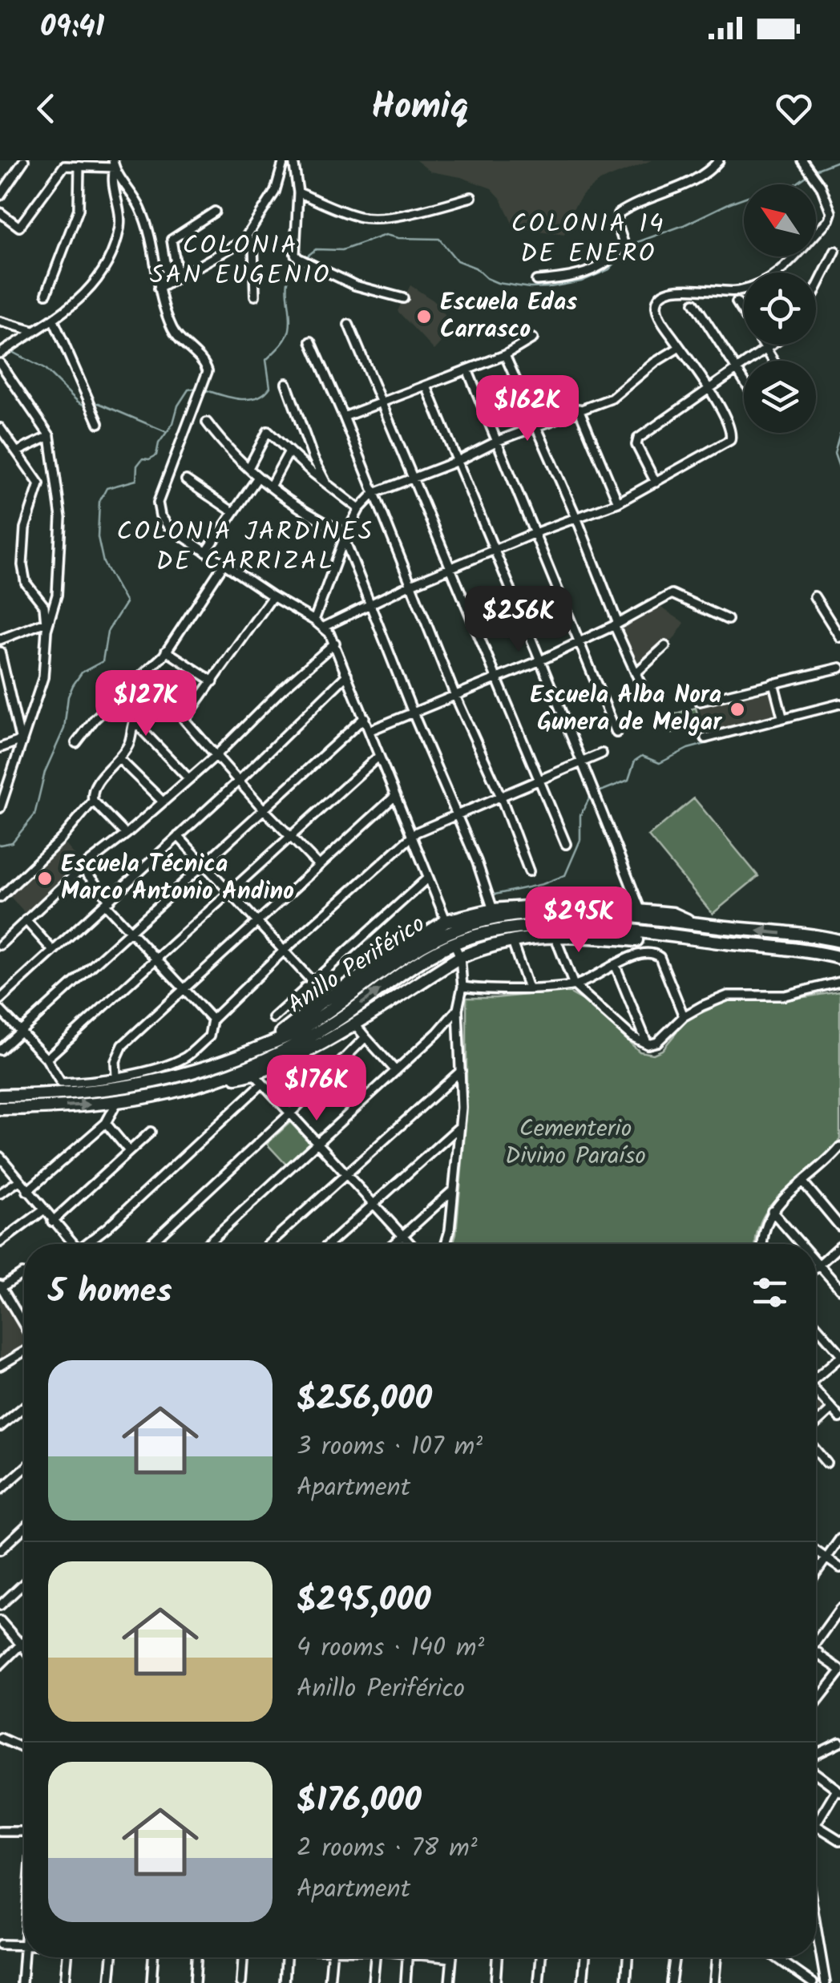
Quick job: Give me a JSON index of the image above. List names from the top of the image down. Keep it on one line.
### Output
{"streets":{"highway":["Anillo Periférico"]},"districts":["COLONIA 14 DE ENERO","COLONIA SAN EUGENIO","COLONIA JARDINES DE CARRIZAL"],"parks":["Cementerio Divino Paraíso"],"places":["Escuela Edas Carrasco","Escuela Alba Nora Gunera de Melgar","Escuela Técnica Marco Antonio Andino"],"north":"top left","page":{"status":"09:41","header":"Homiq","price":["$162K","$256K","$127K","$295K","$176K"],"heading":"5 homes","list":[{"name":"$256,000","note":"3 rooms · 107 m² · Apartment"},{"name":"$295,000","note":"4 rooms · 140 m² · Anillo Periférico"},{"name":"$176,000","note":"2 rooms · 78 m² · Apartment"}]}}
